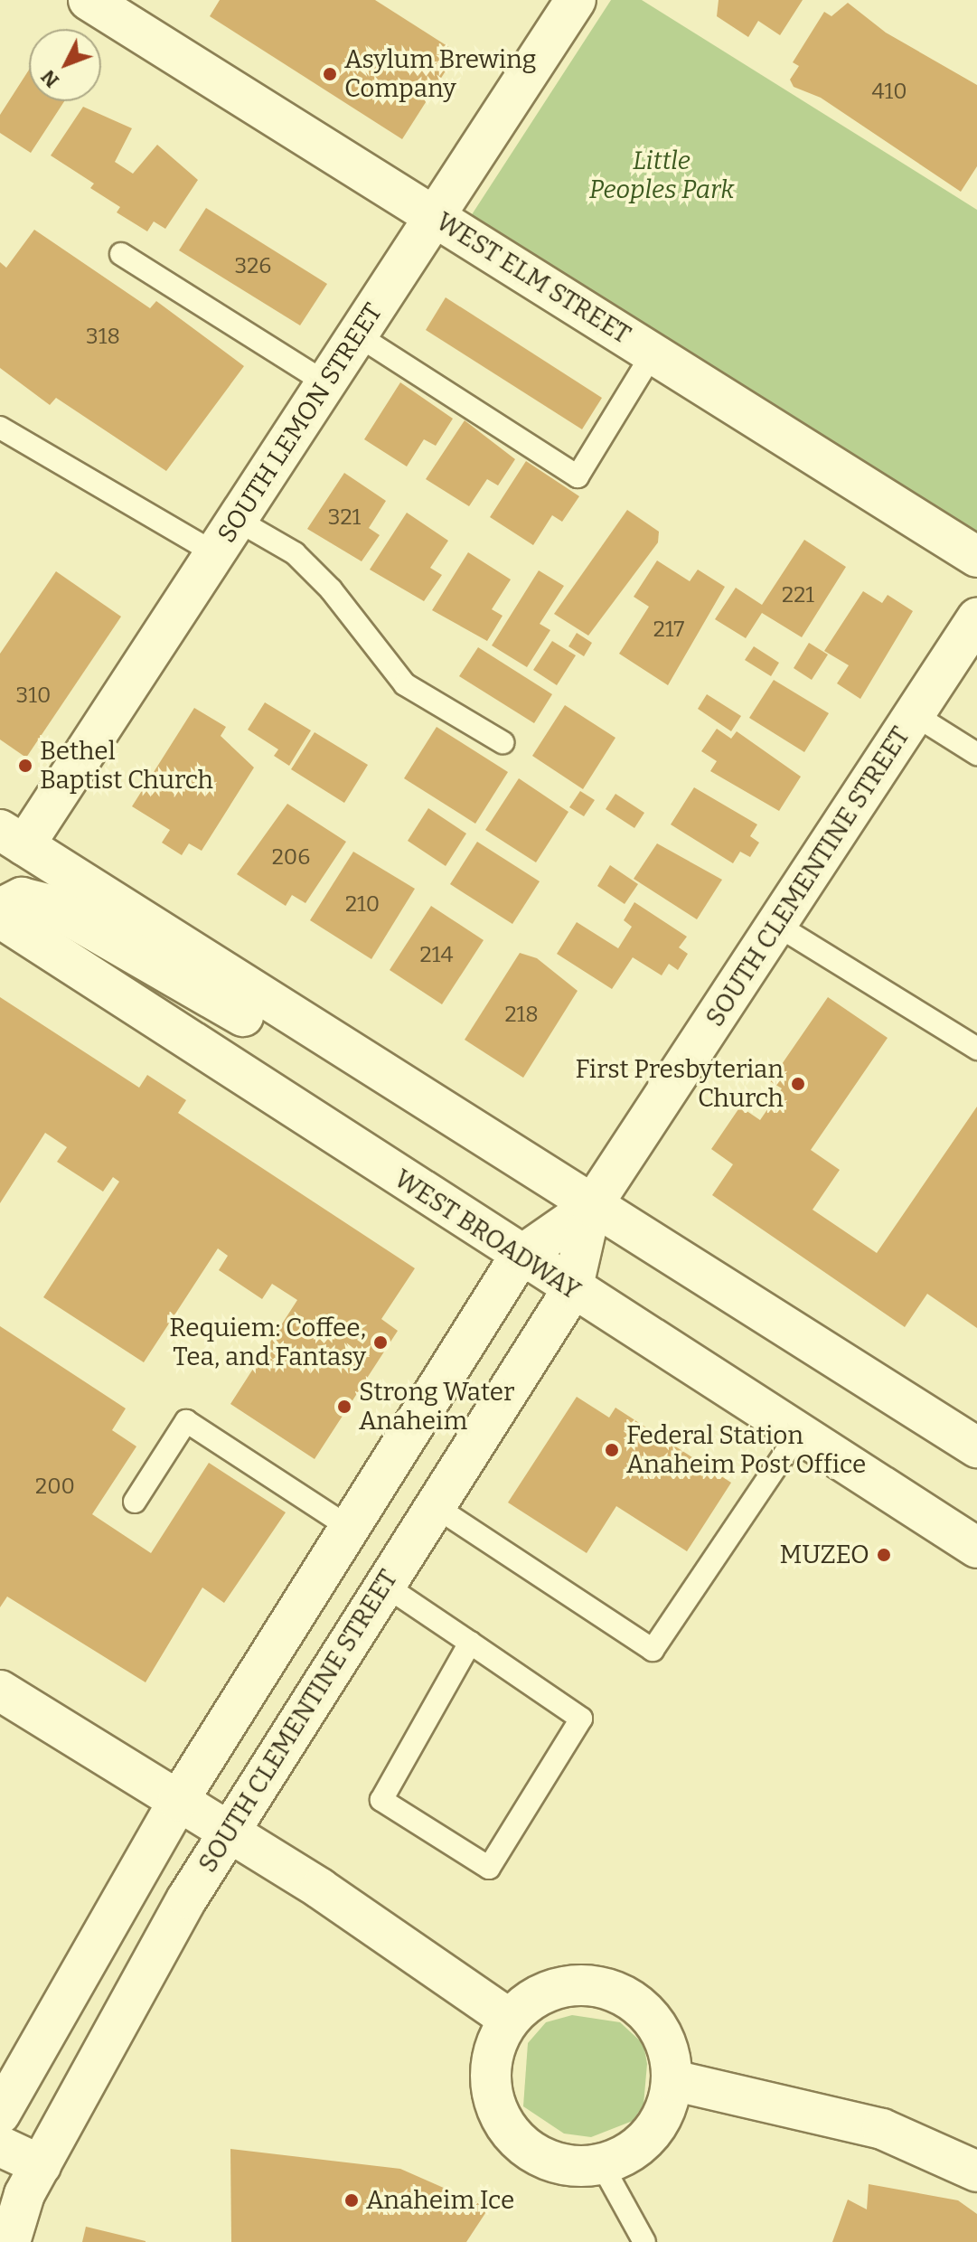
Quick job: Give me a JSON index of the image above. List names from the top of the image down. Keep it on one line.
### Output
{"streets":{"street":["WEST ELM STREET","SOUTH LEMON STREET","SOUTH CLEMENTINE STREET","WEST BROADWAY"]},"crossings":[["WEST ELM STREET","SOUTH LEMON STREET"],["SOUTH CLEMENTINE STREET","WEST BROADWAY"]],"parks":["Little Peoples Park"],"places":["Asylum Brewing Company","Bethel Baptist Church","First Presbyterian Church","Requiem: Coffee, Tea, and Fantasy","Strong Water Anaheim","Federal Station Anaheim Post Office","MUZEO","Anaheim Ice"],"house_numbers":["410","326","318","321","221","217","310","206","210","214","218","200"],"north":"bottom left"}
